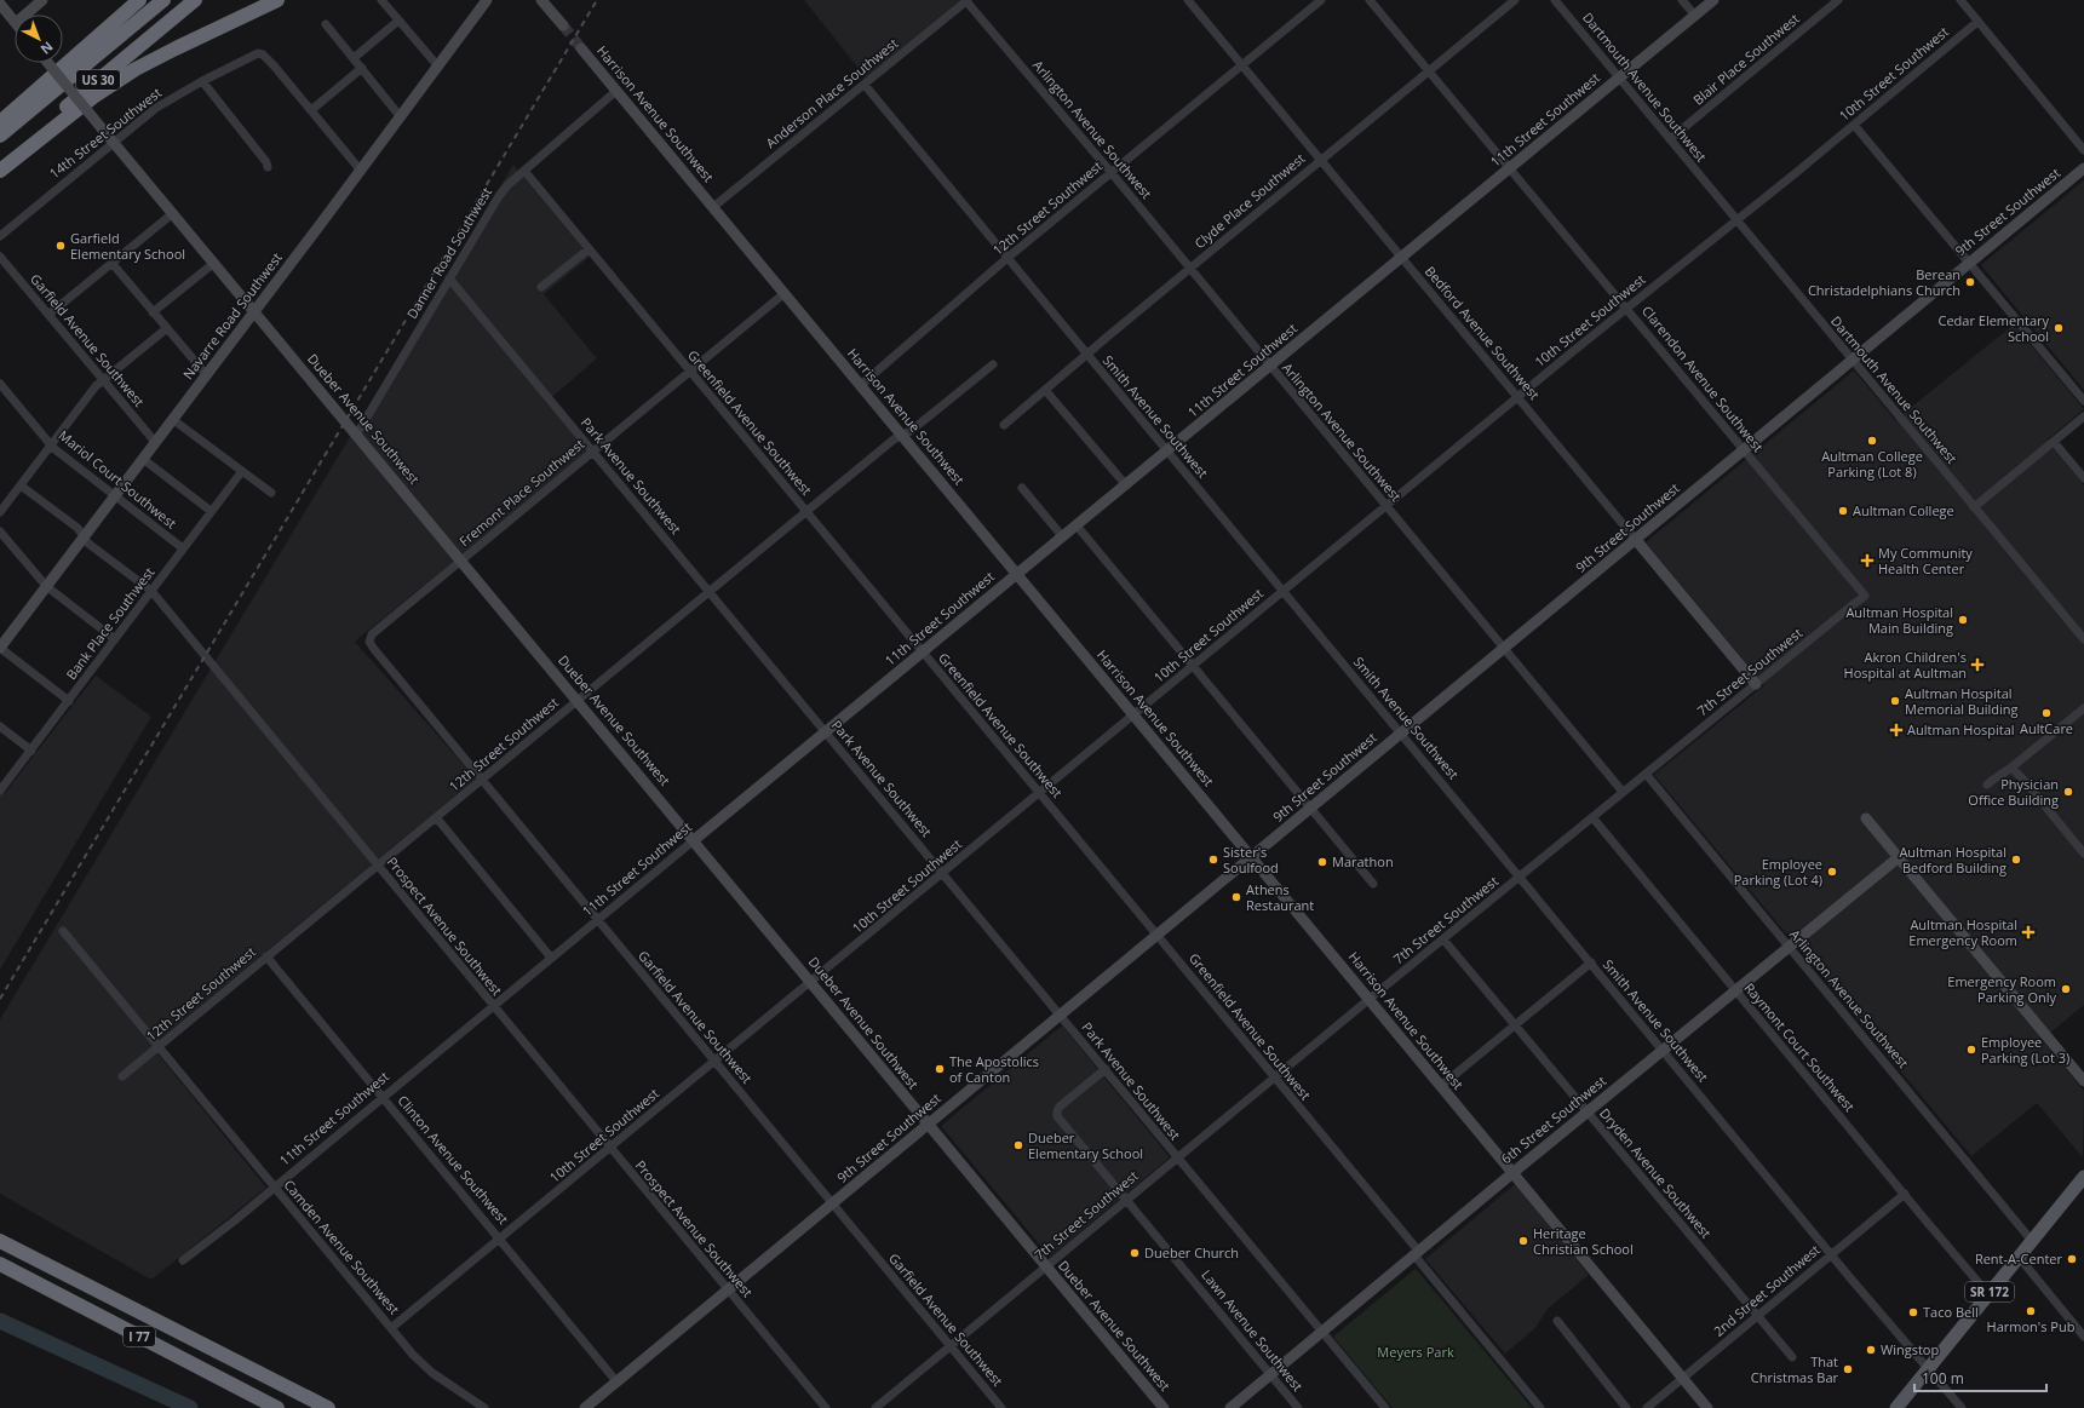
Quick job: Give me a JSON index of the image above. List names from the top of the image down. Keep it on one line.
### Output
{"streets":{"highway":["US 30","I 77"],"main road":["SR 172"],"street":["Blair Place Southwest","10th Street Southwest","Dartmouth Avenue Southwest","Anderson Place Southwest","Harrison Avenue Southwest","11th Street Southwest","Arlington Avenue Southwest","14th Street Southwest","Clyde Place Southwest","12th Street Southwest","9th Street Southwest","Danner Road Southwest","Navarre Road Southwest","Bedford Avenue Southwest","Garfield Avenue Southwest","Clarendon Avenue Southwest","Smith Avenue Southwest","Dueber Avenue Southwest","Greenfield Avenue Southwest","Park Avenue Southwest","Mariol Court Southwest","Fremont Place Southwest","Bank Place Southwest","7th Street Southwest","Prospect Avenue Southwest","Raymont Court Southwest","6th Street Southwest","Clinton Avenue Southwest","Dryden Avenue Southwest","Camden Avenue Southwest","2nd Street Southwest","Lawn Avenue Southwest"]},"crossings":[["Blair Place Southwest","Dartmouth Avenue Southwest"],["10th Street Southwest","Dartmouth Avenue Southwest"],["10th Street Southwest","Harrison Avenue Southwest"],["10th Street Southwest","Arlington Avenue Southwest"],["10th Street Southwest","Bedford Avenue Southwest"],["10th Street Southwest","Garfield Avenue Southwest"],["10th Street Southwest","Clarendon Avenue Southwest"],["10th Street Southwest","Smith Avenue Southwest"],["10th Street Southwest","Dueber Avenue Southwest"],["10th Street Southwest","Greenfield Avenue Southwest"],["10th Street Southwest","Park Avenue Southwest"],["10th Street Southwest","Prospect Avenue Southwest"],["10th Street Southwest","Clinton Avenue Southwest"],["10th Street Southwest","Camden Avenue Southwest"],["Dartmouth Avenue Southwest","11th Street Southwest"],["Dartmouth Avenue Southwest","9th Street Southwest"],["Anderson Place Southwest","Harrison Avenue Southwest"],["Anderson Place Southwest","Arlington Avenue Southwest"],["Anderson Place Southwest","Smith Avenue Southwest"],["Harrison Avenue Southwest","11th Street Southwest"],["Harrison Avenue Southwest","12th Street Southwest"],["Harrison Avenue Southwest","9th Street Southwest"],["Harrison Avenue Southwest","Danner Road Southwest"],["Harrison Avenue Southwest","Fremont Place Southwest"],["Harrison Avenue Southwest","7th Street Southwest"],["Harrison Avenue Southwest","6th Street Southwest"],["Harrison Avenue Southwest","2nd Street Southwest"],["11th Street Southwest","Arlington Avenue Southwest"],["11th Street Southwest","Bedford Avenue Southwest"],["11th Street Southwest","Garfield Avenue Southwest"],["11th Street Southwest","Clarendon Avenue Southwest"],["11th Street Southwest","Smith Avenue Southwest"],["11th Street Southwest","Dueber Avenue Southwest"],["11th Street Southwest","Greenfield Avenue Southwest"],["11th Street Southwest","Park Avenue Southwest"],["11th Street Southwest","Prospect Avenue Southwest"],["11th Street Southwest","Clinton Avenue Southwest"],["11th Street Southwest","Camden Avenue Southwest"],["Arlington Avenue Southwest","Clyde Place Southwest"],["Arlington Avenue Southwest","12th Street Southwest"],["Arlington Avenue Southwest","9th Street Southwest"],["Arlington Avenue Southwest","7th Street Southwest"],["Arlington Avenue Southwest","6th Street Southwest"],["Arlington Avenue Southwest","SR 172"],["14th Street Southwest","Dueber Avenue Southwest"],["Clyde Place Southwest","Bedford Avenue Southwest"],["Clyde Place Southwest","Clarendon Avenue Southwest"],["Clyde Place Southwest","Smith Avenue Southwest"],["12th Street Southwest","Bedford Avenue Southwest"],["12th Street Southwest","Garfield Avenue Southwest"],["12th Street Southwest","Smith Avenue Southwest"],["12th Street Southwest","Dueber Avenue Southwest"],["12th Street Southwest","Greenfield Avenue Southwest"],["12th Street Southwest","Park Avenue Southwest"],["12th Street Southwest","Prospect Avenue Southwest"],["12th Street Southwest","Clinton Avenue Southwest"],["12th Street Southwest","Camden Avenue Southwest"],["9th Street Southwest","Bedford Avenue Southwest"],["9th Street Southwest","Garfield Avenue Southwest"],["9th Street Southwest","Clarendon Avenue Southwest"],["9th Street Southwest","Smith Avenue Southwest"],["9th Street Southwest","Dueber Avenue Southwest"],["9th Street Southwest","Greenfield Avenue Southwest"],["9th Street Southwest","Park Avenue Southwest"],["9th Street Southwest","Prospect Avenue Southwest"],["9th Street Southwest","Clinton Avenue Southwest"],["Danner Road Southwest","Dueber Avenue Southwest"],["Danner Road Southwest","Greenfield Avenue Southwest"],["Danner Road Southwest","Park Avenue Southwest"],["Navarre Road Southwest","Garfield Avenue Southwest"],["Navarre Road Southwest","Dueber Avenue Southwest"],["Navarre Road Southwest","Mariol Court Southwest"],["Navarre Road Southwest","Prospect Avenue Southwest"],["Bedford Avenue Southwest","7th Street Southwest"],["Garfield Avenue Southwest","Fremont Place Southwest"],["Garfield Avenue Southwest","7th Street Southwest"],["Clarendon Avenue Southwest","7th Street Southwest"],["Smith Avenue Southwest","7th Street Southwest"],["Smith Avenue Southwest","6th Street Southwest"],["Smith Avenue Southwest","2nd Street Southwest"],["Smith Avenue Southwest","SR 172"],["Dueber Avenue Southwest","Fremont Place Southwest"],["Dueber Avenue Southwest","7th Street Southwest"],["Greenfield Avenue Southwest","Fremont Place Southwest"],["Greenfield Avenue Southwest","7th Street Southwest"],["Greenfield Avenue Southwest","6th Street Southwest"],["Park Avenue Southwest","Fremont Place Southwest"],["Park Avenue Southwest","7th Street Southwest"],["Park Avenue Southwest","6th Street Southwest"],["Park Avenue Southwest","Lawn Avenue Southwest"],["Mariol Court Southwest","Bank Place Southwest"],["Bank Place Southwest","Prospect Avenue Southwest"],["7th Street Southwest","Raymont Court Southwest"],["7th Street Southwest","Dryden Avenue Southwest"],["7th Street Southwest","Lawn Avenue Southwest"],["Raymont Court Southwest","6th Street Southwest"],["Raymont Court Southwest","2nd Street Southwest"],["Raymont Court Southwest","SR 172"],["6th Street Southwest","Dryden Avenue Southwest"],["6th Street Southwest","Lawn Avenue Southwest"],["Dryden Avenue Southwest","2nd Street Southwest"]],"parks":["Meyers Park"],"places":{"other":["Garfield Elementary School","Berean Christadelphians Church","Cedar Elementary School","Aultman College Parking (Lot 8)","Aultman College","Aultman Hospital Main Building","Aultman Hospital Memorial Building","AultCare","Physician Office Building","Sister's Soulfood","Aultman Hospital Bedford Building","Marathon","Employee Parking (Lot 4)","Athens Restaurant","Emergency Room Parking Only","Employee Parking (Lot 3)","The Apostolics of Canton","Dueber Elementary School","Heritage Christian School","Dueber Church","Rent-A-Center","Harmon's Pub","Taco Bell","Wingstop","That Christmas Bar"],"health":["My Community Health Center","Akron Children's Hospital at Aultman","Aultman Hospital","Aultman Hospital Emergency Room"]},"scale_bar":"100 m","north":"bottom right"}
